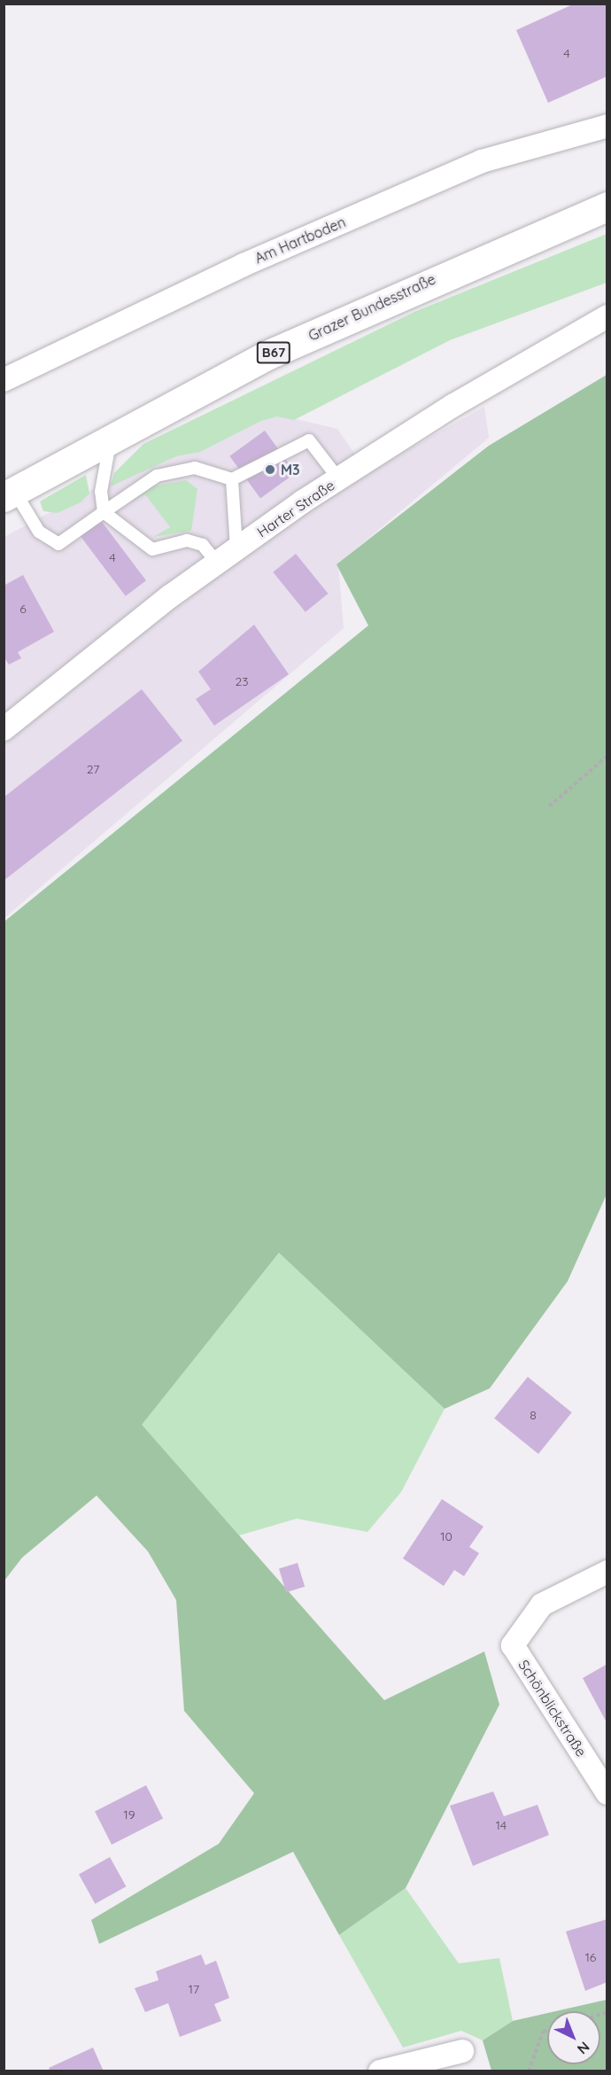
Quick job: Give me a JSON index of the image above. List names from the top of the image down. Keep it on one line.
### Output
{"streets":{"main road":["Grazer Bundesstraße","B67"],"street":["Am Hartboden","Harter Straße","Schönblickstraße"]},"places":["M3"],"house_numbers":["4","4","6","23","27","8","10","19","14","16","17"],"north":"bottom right"}
